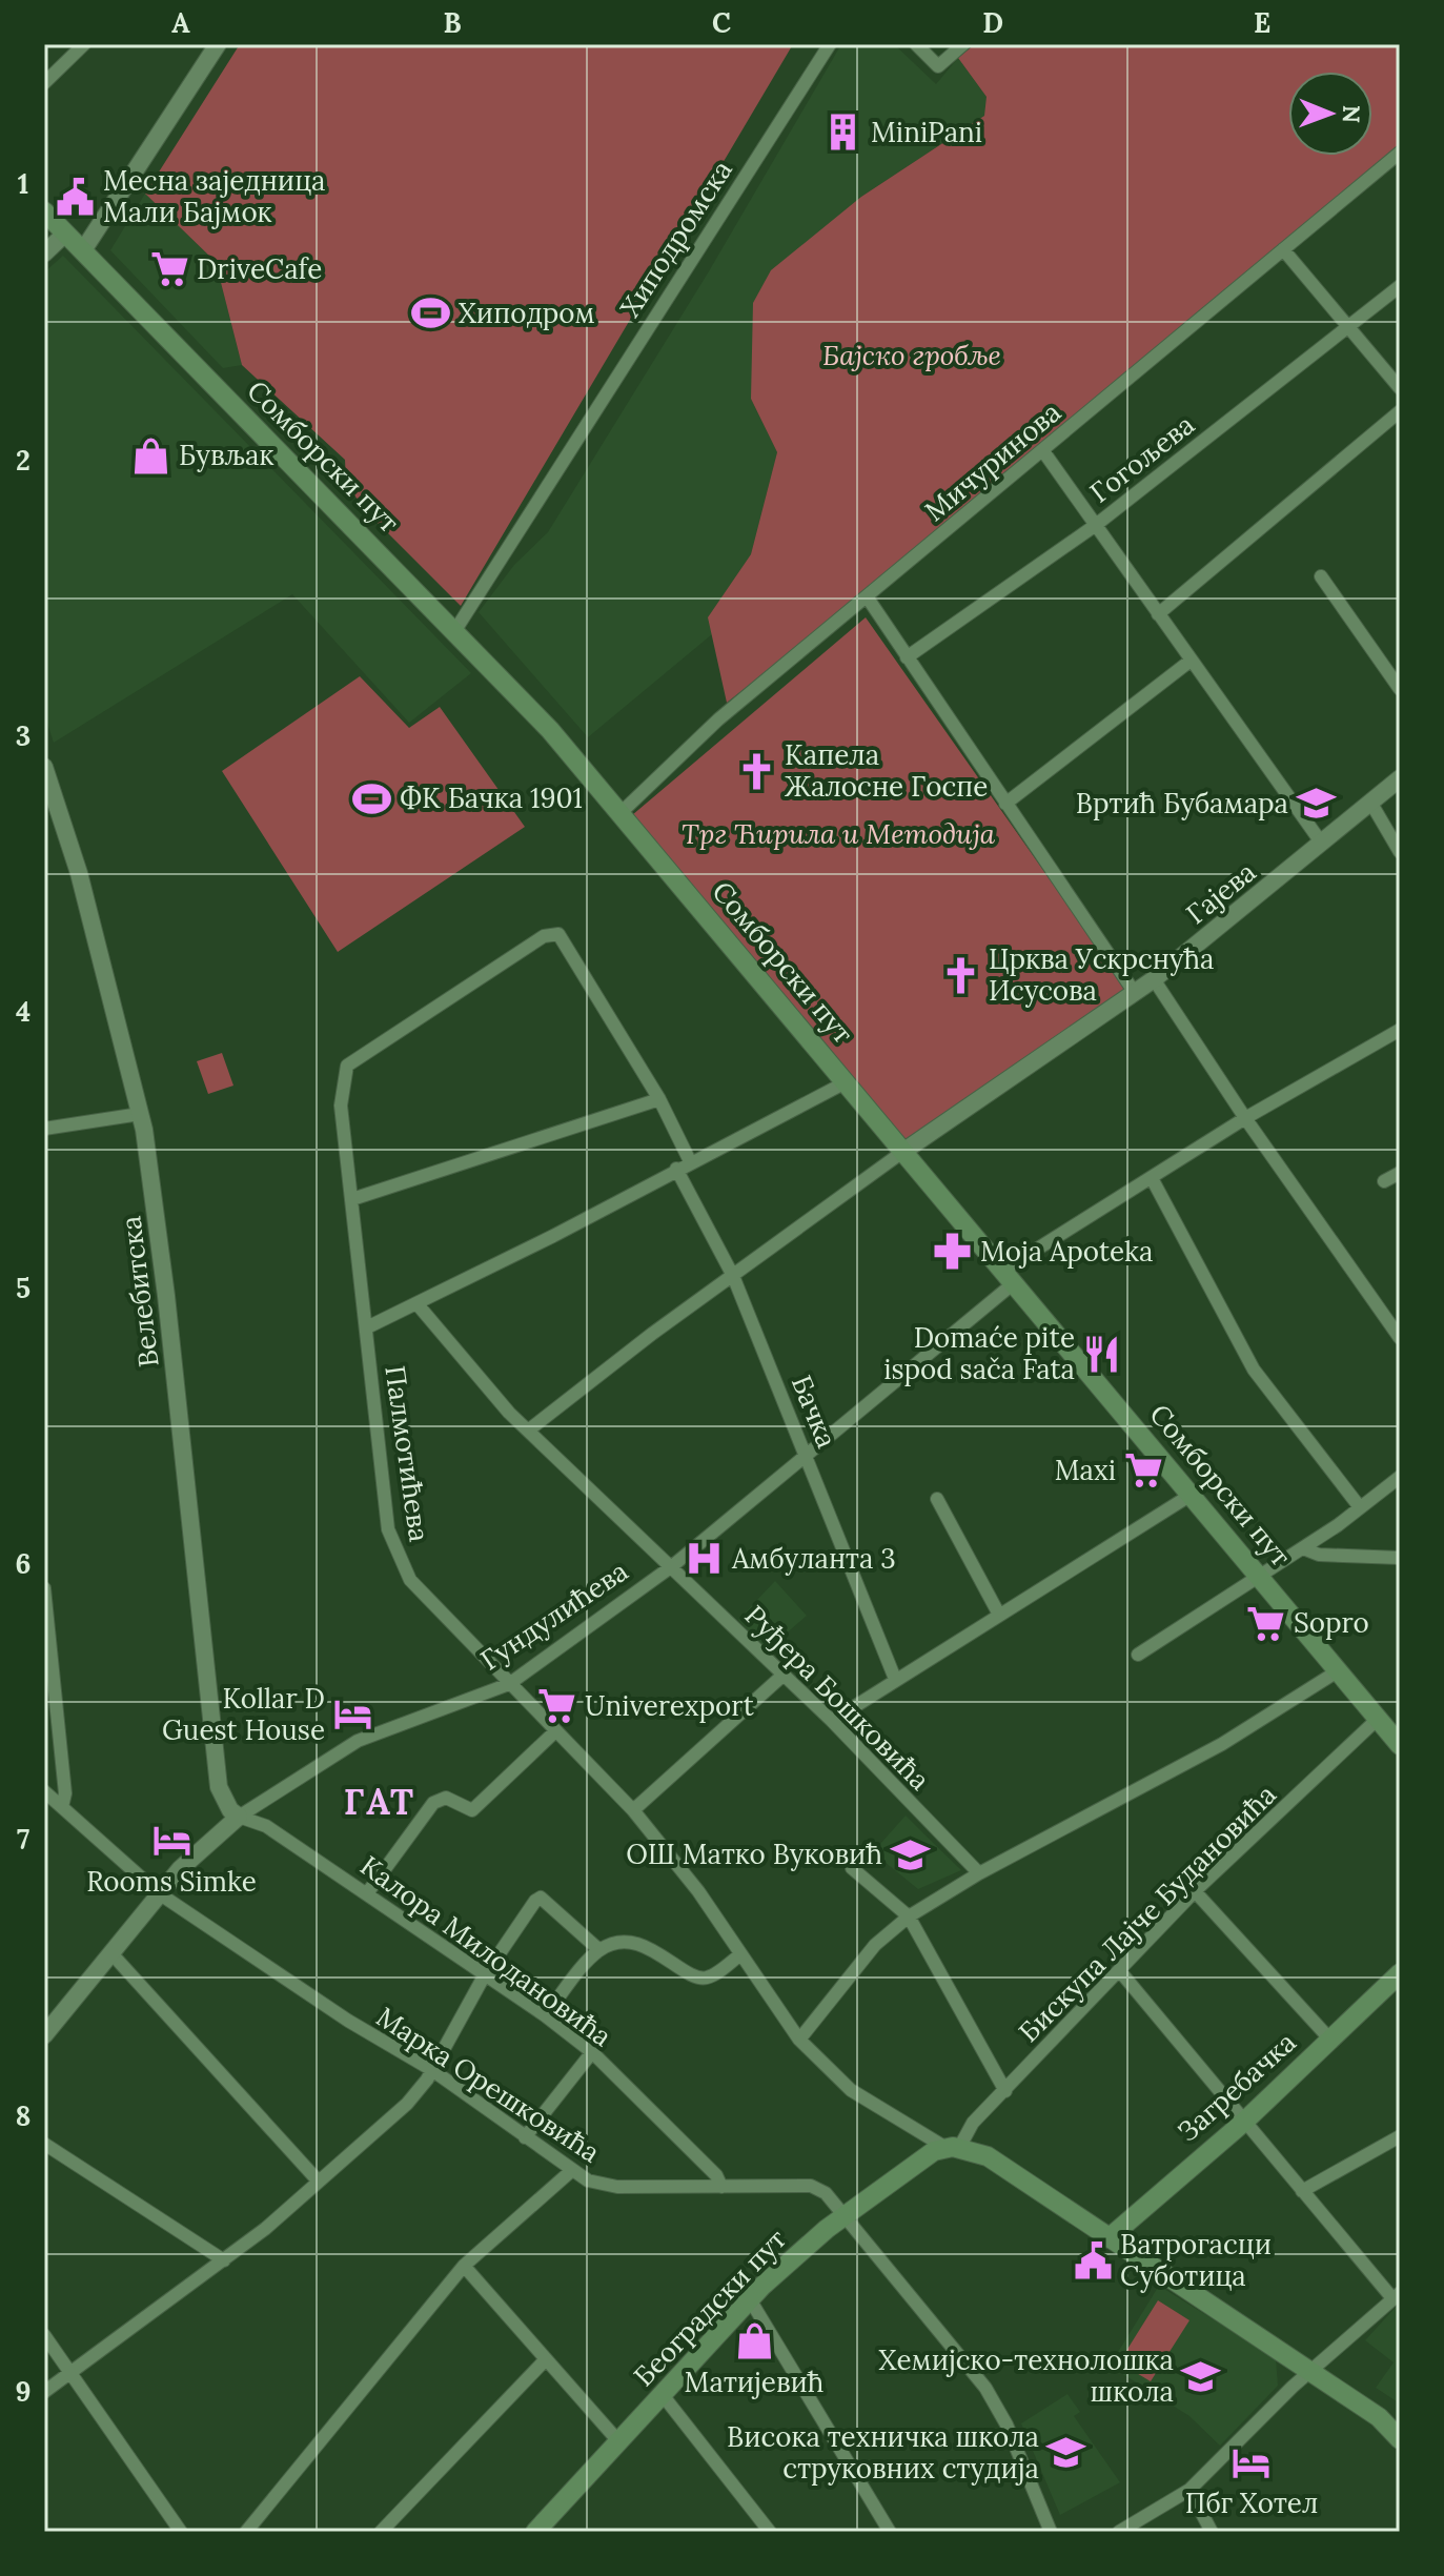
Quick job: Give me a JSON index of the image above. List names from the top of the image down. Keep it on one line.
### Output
{"streets":{"main road":["Сомборски пут","Загребачка","Београдски пут"],"street":["Хиподромска","Гогољева","Мичуринова","Гајева","Велебитска","Бачка","Палмотићева","Гундулићева","Руђера Бошковића","Бискупа Лајче Будановића","Калора Милодановића","Марка Орешковића"]},"crossings":[["Хиподромска","Сомборски пут"],["Сомборски пут","Мичуринова"],["Сомборски пут","Гајева"],["Сомборски пут","Гундулићева"],["Сомборски пут","Бискупа Лајче Будановића"],["Велебитска","Гундулићева"],["Велебитска","Калора Милодановића"],["Бачка","Гундулићева"],["Палмотићева","Гундулићева"],["Палмотићева","Бискупа Лајче Будановића"],["Палмотићева","Београдски пут"],["Гундулићева","Руђера Бошковића"],["Гундулићева","Калора Милодановића"],["Гундулићева","Марка Орешковића"],["Бискупа Лајче Будановића","Београдски пут"],["Калора Милодановића","Марка Орешковића"],["Марка Орешковића","Београдски пут"]],"districts":["ГАТ"],"parks":["Бајско гробље","Трг Ћирила и Методија"],"places":{"building":["MiniPani"],"public building":["Месна заједница Мали Бајмок","Ватрогасци Суботица"],"supermarket":["DriveCafe","Maxi","Sopro","Univerexport"],"sports":["Хиподром","ФК Бачка 1901"],"shop":["Бувљак","Матијевић"],"church":["Капела Жалосне Госпе","Црква Ускрснућа Исусова"],"school or university":["Вртић Бубамара","ОШ Матко Вуковић","Хемијско-технолошка школа","Висока техничка школа струковних студија"],"pharmacy":["Moja Apoteka"],"restaurant":["Domaće pite ispod sača Fata"],"hospital":["Амбуланта 3"],"hotel":["Kollar D Guest House","Rooms Simke","Пбг Хотел"]},"north":"right","grid":{"columns":["A","B","C","D","E"],"rows":["1","2","3","4","5","6","7","8","9"]}}
